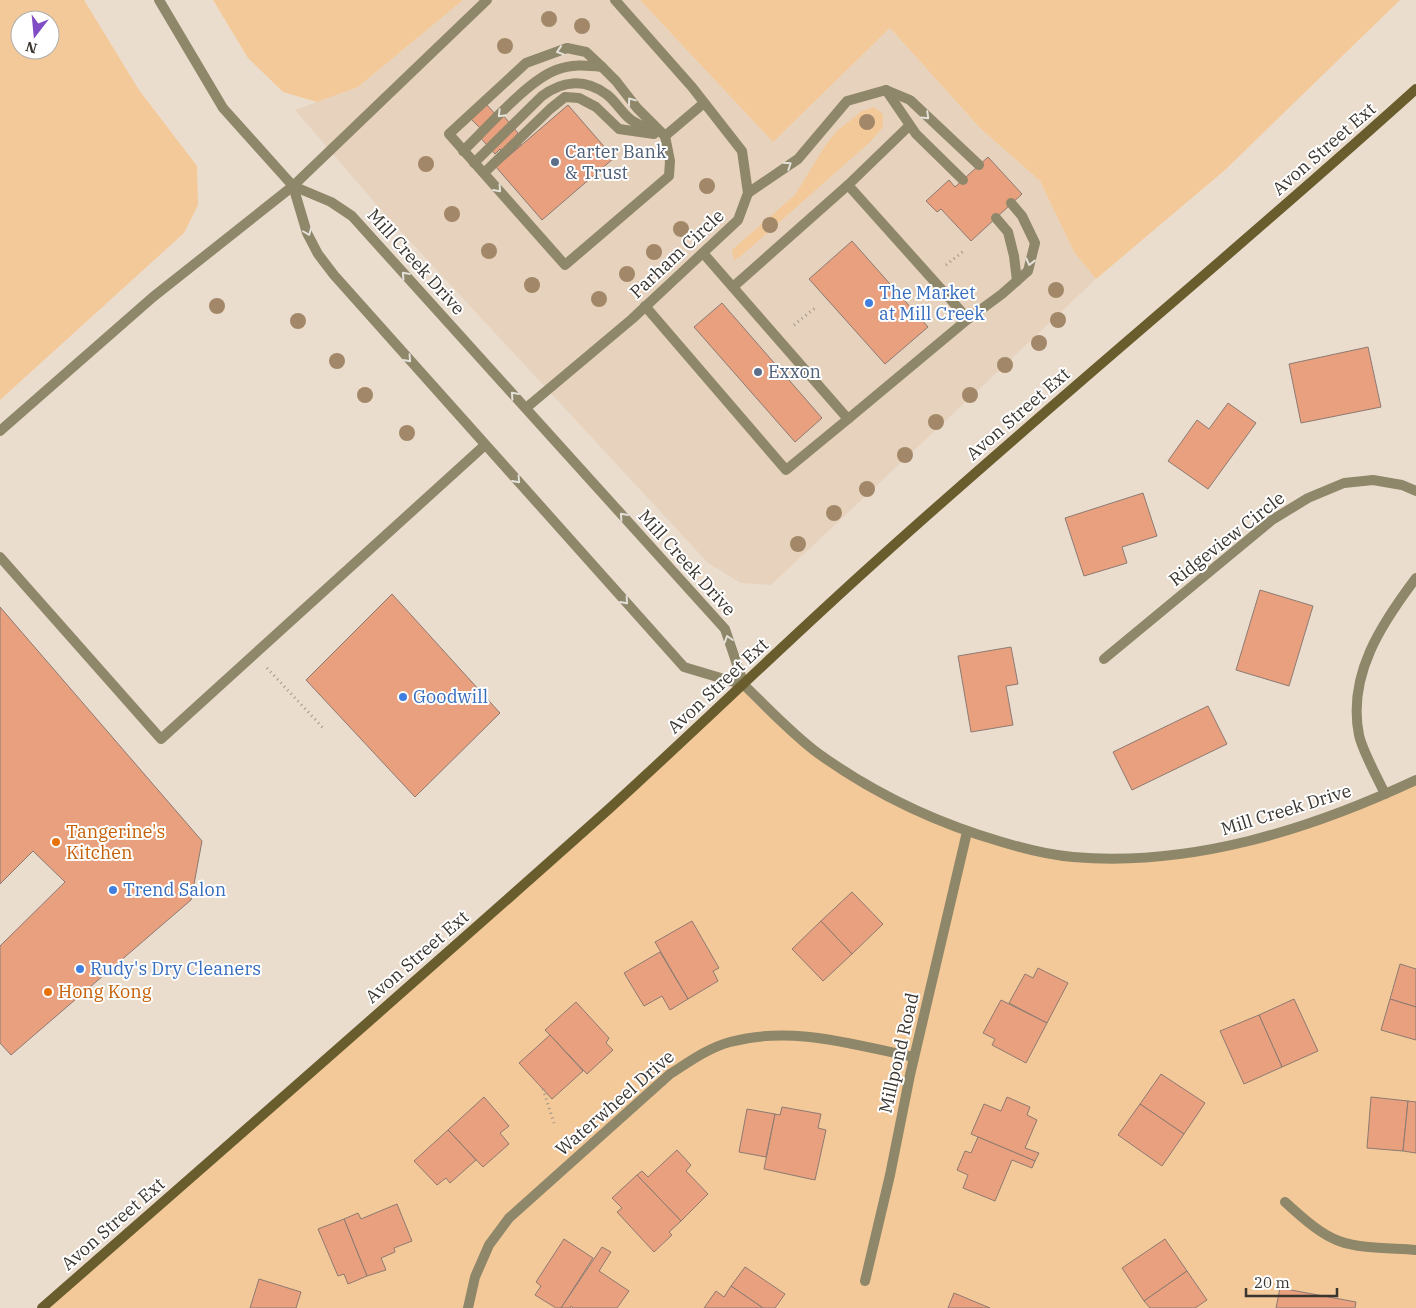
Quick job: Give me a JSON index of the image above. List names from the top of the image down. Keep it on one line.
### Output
{"streets":{"main road":["Avon Street Ext"],"street":["Parham Circle","Mill Creek Drive","Ridgeview Circle","Millpond Road","Waterwheel Drive"]},"crossings":[["Avon Street Ext","Mill Creek Drive"],["Parham Circle","Mill Creek Drive"],["Mill Creek Drive","Millpond Road"],["Millpond Road","Waterwheel Drive"]],"places":["Carter Bank & Trust","The Market at Mill Creek","Exxon","Goodwill","Tangerine's Kitchen","Trend Salon","Rudy's Dry Cleaners","Hong Kong"],"scale_bar":"20 m","north":"bottom"}
